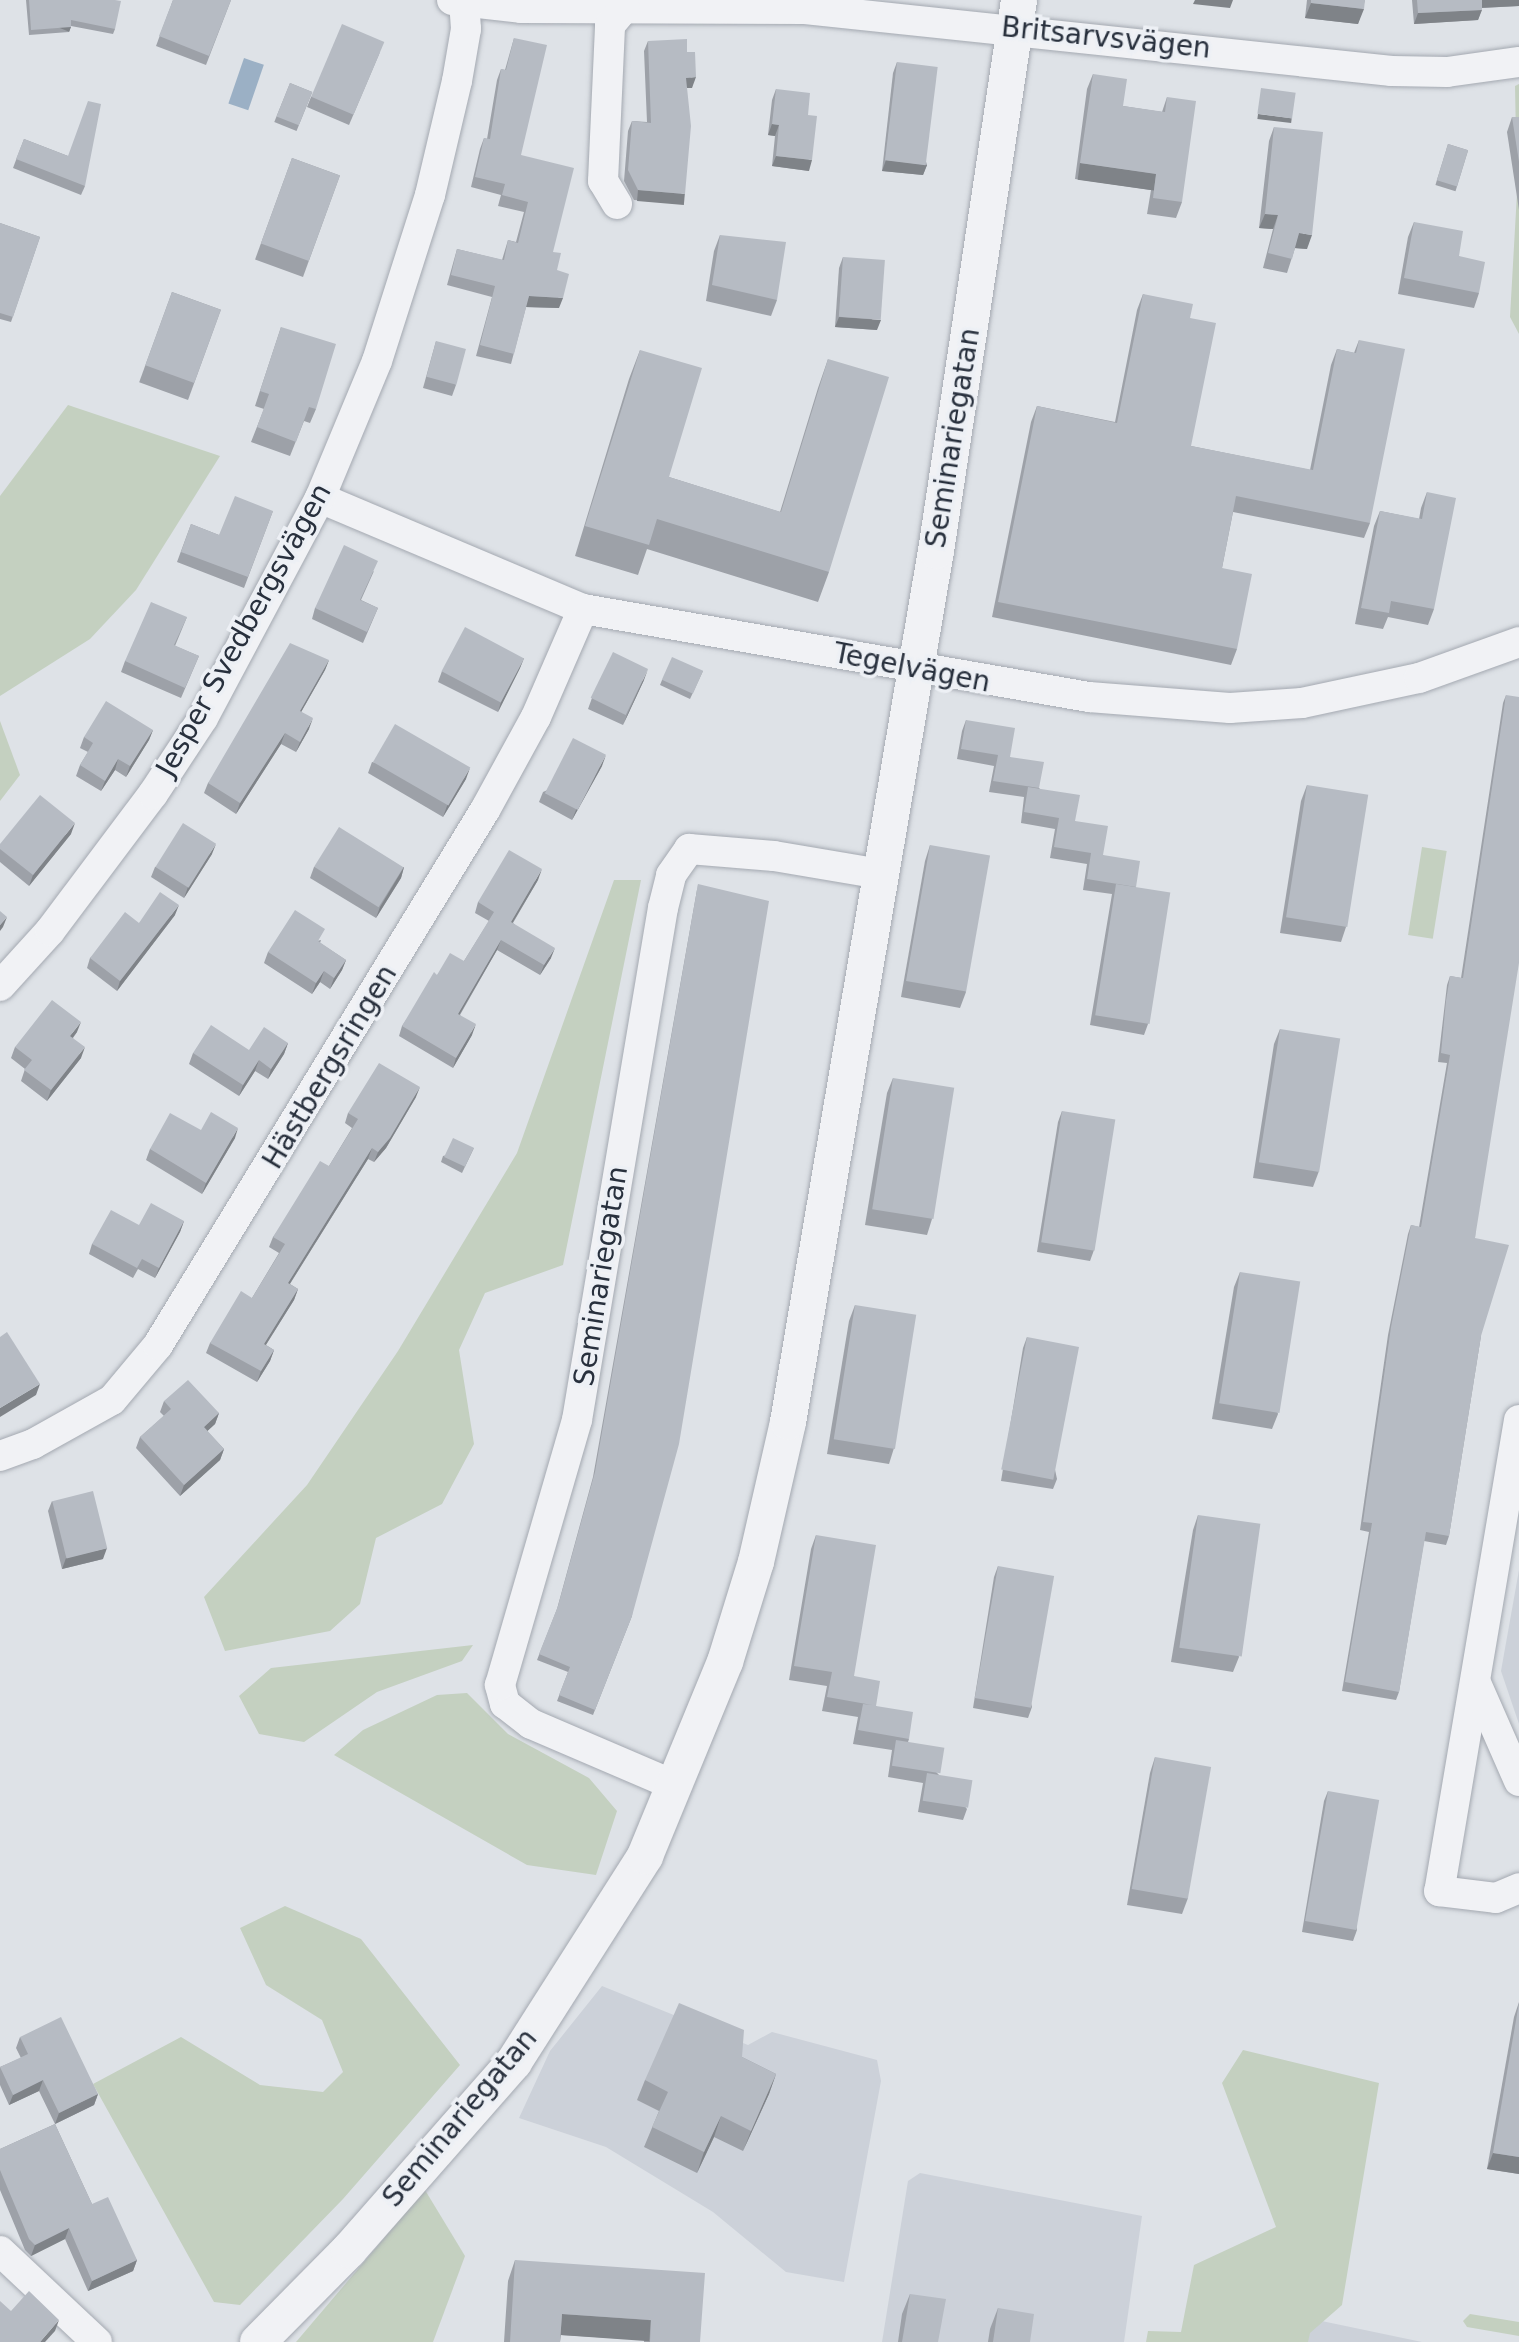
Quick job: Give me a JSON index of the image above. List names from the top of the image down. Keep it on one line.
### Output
{"streets":{"street":["Britsarvsvägen","Seminariegatan","Jesper Svedbergsvägen","Tegelvägen","Hästbergsringen"]},"crossings":[["Britsarvsvägen","Seminariegatan"],["Britsarvsvägen","Jesper Svedbergsvägen"],["Seminariegatan","Tegelvägen"],["Jesper Svedbergsvägen","Tegelvägen"],["Tegelvägen","Hästbergsringen"]]}
